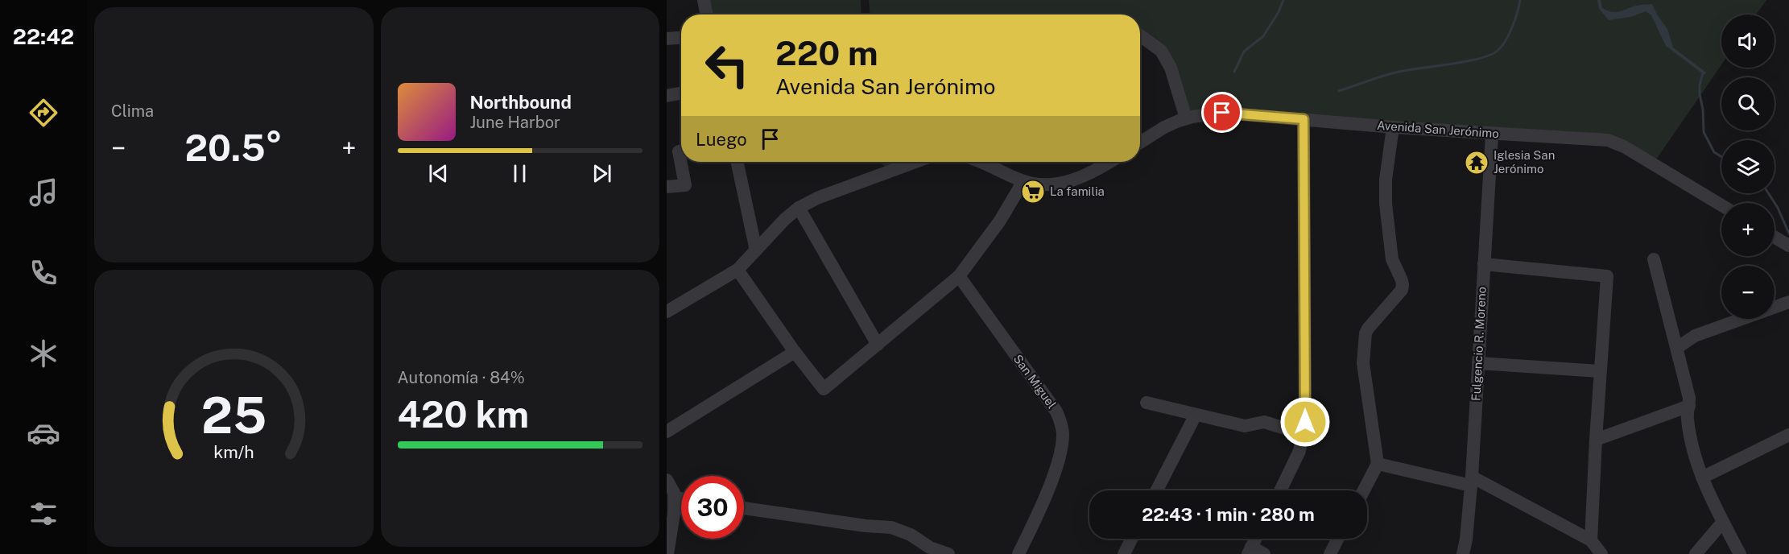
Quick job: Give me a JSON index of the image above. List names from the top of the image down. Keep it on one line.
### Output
{"streets":{"street":["Avenida San Jerónimo","Fulgencio R. Moreno","San Miguel"]},"crossings":[["Avenida San Jerónimo","Fulgencio R. Moreno"]],"places":{"temple":["Iglesia San Jerónimo"],"supermarket":["La familia"]},"page":{"tabs":"22:42","tile":["Clima",["Autonomía · 84%","420 km"]],"map_buttons":["+","−"],"turn":["220 m","Avenida San Jerónimo"],"song":["Northbound","June Harbor"],"then":"Luego","heat":["−","20.5°","+"],"limit":"30","trip":"22:43 · 1 min · 280 m","gauge":["25","km/h"]}}
